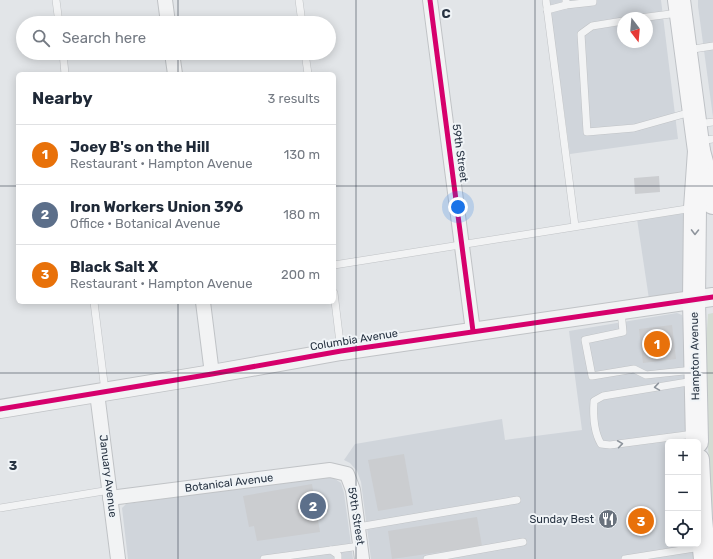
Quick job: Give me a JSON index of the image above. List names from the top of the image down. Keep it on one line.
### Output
{"streets":{"main road":["Hampton Avenue"],"street":["59th Street","Columbia Avenue","January Avenue","Botanical Avenue"]},"crossings":[["59th Street","Columbia Avenue"],["59th Street","Botanical Avenue"],["Columbia Avenue","Hampton Avenue"],["Columbia Avenue","January Avenue"],["January Avenue","Botanical Avenue"]],"places":{"restaurant":["Sunday Best"]},"north":"bottom","page":{"search":"Search here","heading":["Nearby","3 results"],"list":[{"mark":"1","name":"Joey B's on the Hill","note":"Restaurant · Hampton Avenue","value":"130 m"},{"mark":"2","name":"Iron Workers Union 396","note":"Office · Botanical Avenue","value":"180 m"},{"mark":"3","name":"Black Salt X","note":"Restaurant · Hampton Avenue","value":"200 m"}],"pins":["1","2","3"],"map_buttons":["+","−"]},"grid":{"columns":["C"],"rows":["3"]}}
